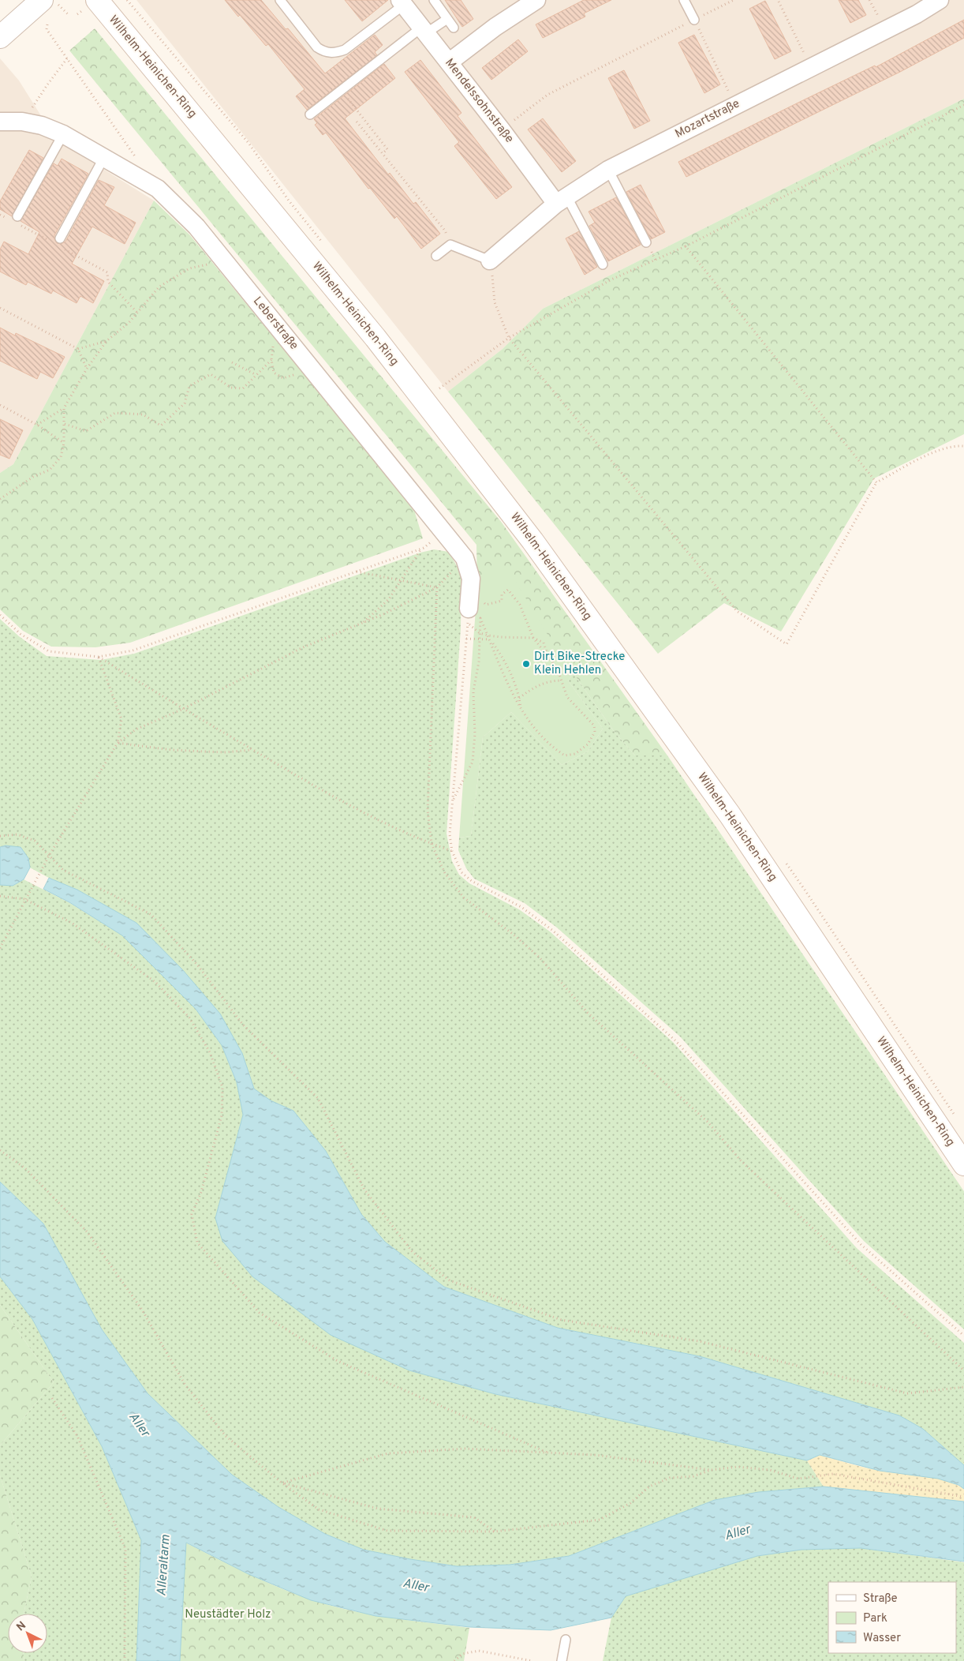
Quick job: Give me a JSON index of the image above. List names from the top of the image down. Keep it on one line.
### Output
{"streets":{"main road":["Wilhelm-Heinichen-Ring"],"street":["Mendelssohnstraße","Mozartstraße","Leberstraße"]},"crossings":[["Mendelssohnstraße","Mozartstraße"]],"water":["Aller","Alleraltarm"],"parks":["Neustädter Holz"],"places":["Dirt Bike-Strecke Klein Hehlen"],"legend":["Straße","Park","Wasser"],"north":"top left"}
